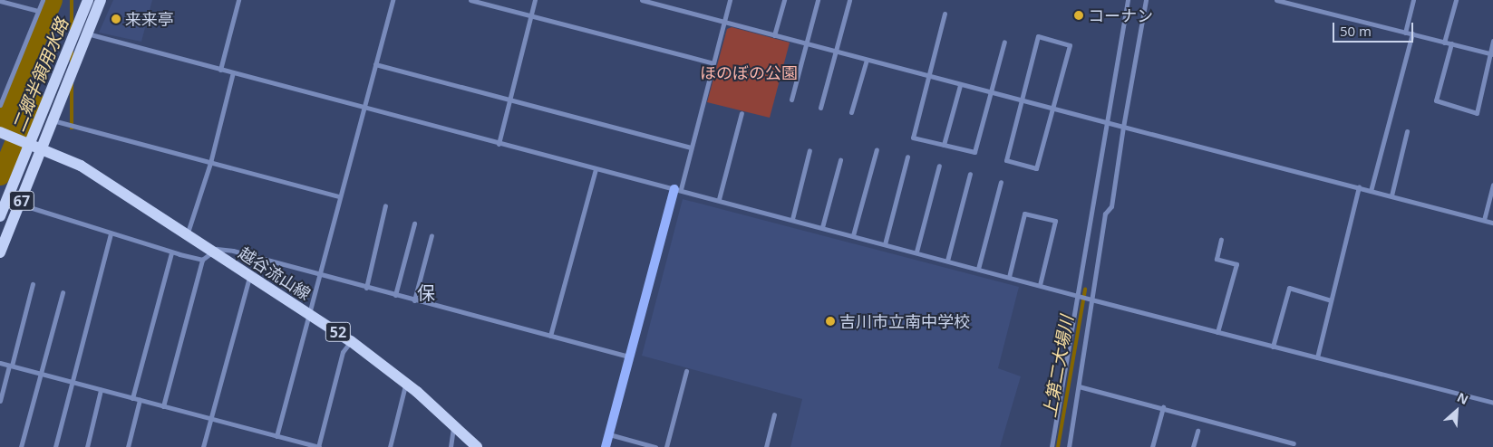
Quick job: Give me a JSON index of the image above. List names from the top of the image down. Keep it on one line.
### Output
{"streets":{"main road":["67","越谷流山線","52"]},"crossings":[["67","越谷流山線"]],"districts":["保"],"water":["二郷半領用水路","上第二大場川"],"parks":["ほのぼの公園"],"places":["コーナン","来来亭","吉川市立南中学校"],"scale_bar":"50 m","north":"top right"}
